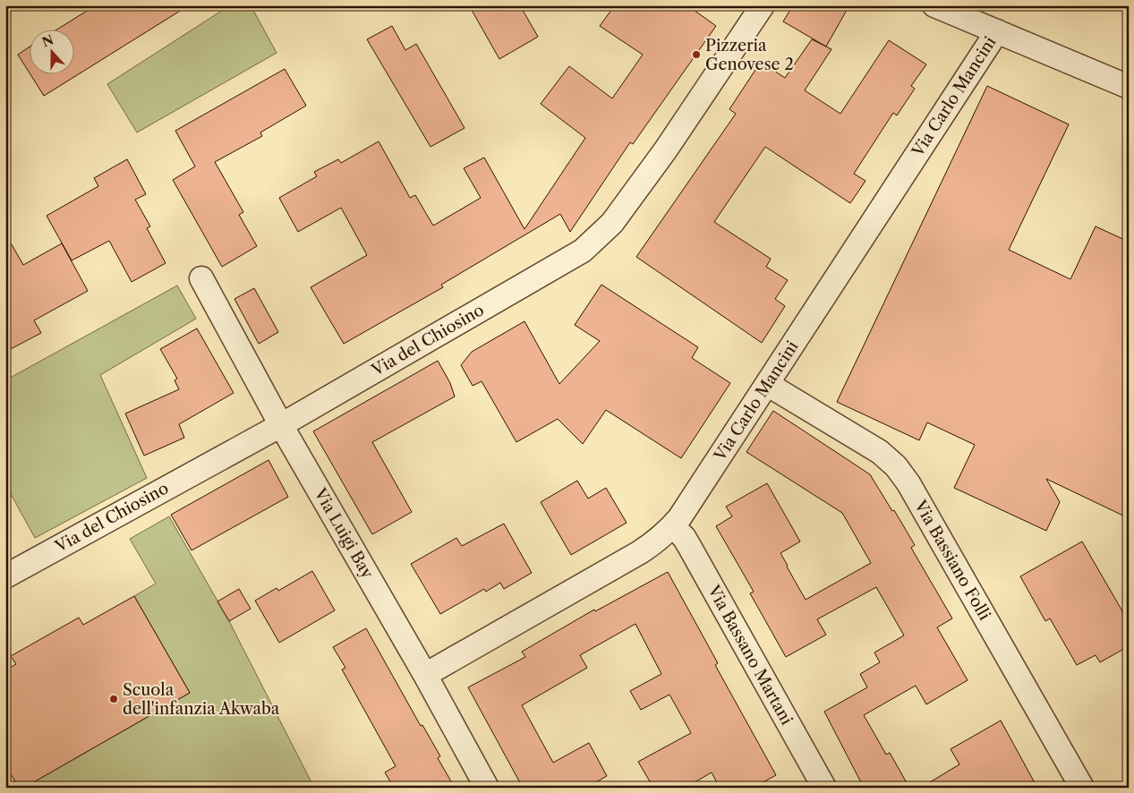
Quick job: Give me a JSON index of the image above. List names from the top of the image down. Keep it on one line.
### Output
{"streets":{"street":["Via Carlo Mancini","Via del Chiosino","Via Luigi Bay","Via Bassiano Folli","Via Bassano Martani"]},"crossings":[["Via Carlo Mancini","Via Luigi Bay"],["Via Carlo Mancini","Via Bassiano Folli"],["Via Carlo Mancini","Via Bassano Martani"],["Via del Chiosino","Via Luigi Bay"]],"places":["Pizzeria Genovese 2","Scuola dell'infanzia Akwaba"],"north":"top"}
